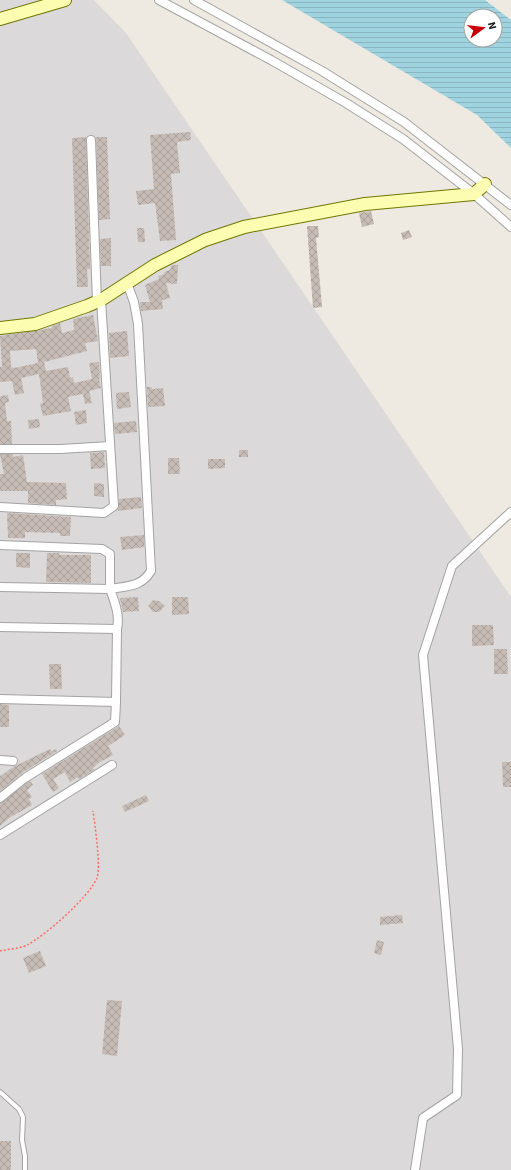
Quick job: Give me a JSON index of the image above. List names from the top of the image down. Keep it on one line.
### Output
{"north":"right"}
